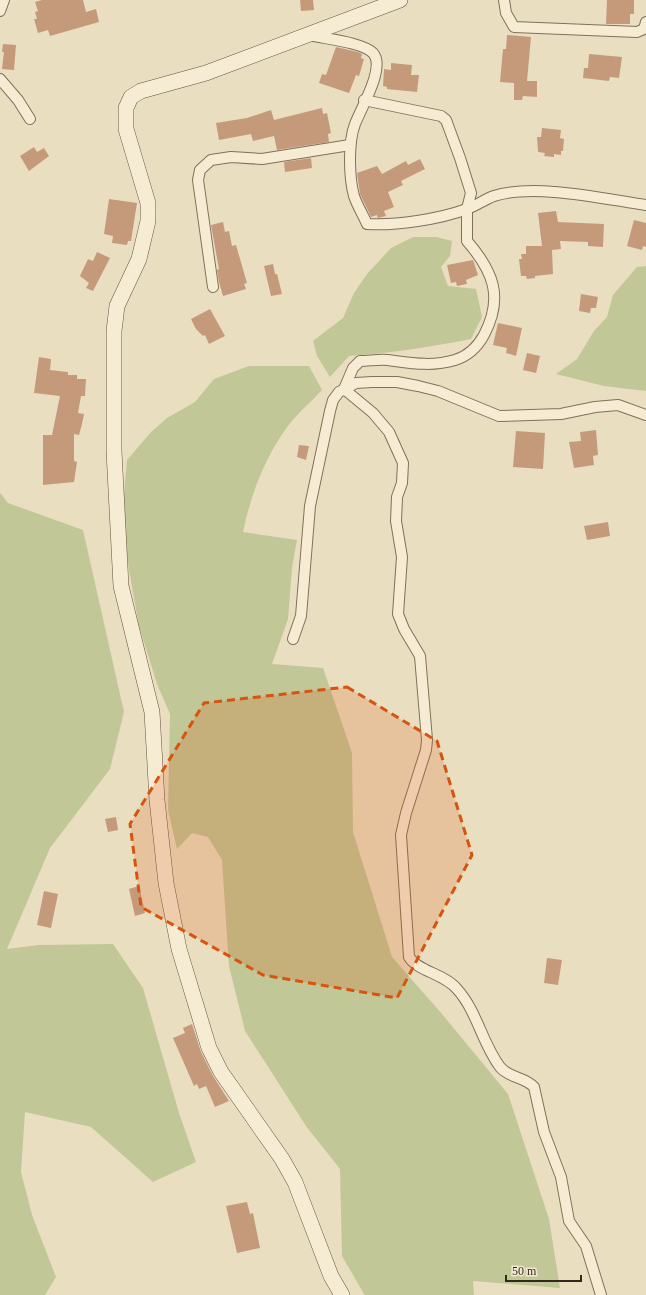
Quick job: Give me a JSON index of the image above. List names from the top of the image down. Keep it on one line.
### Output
{"scale_bar":"50 m"}
